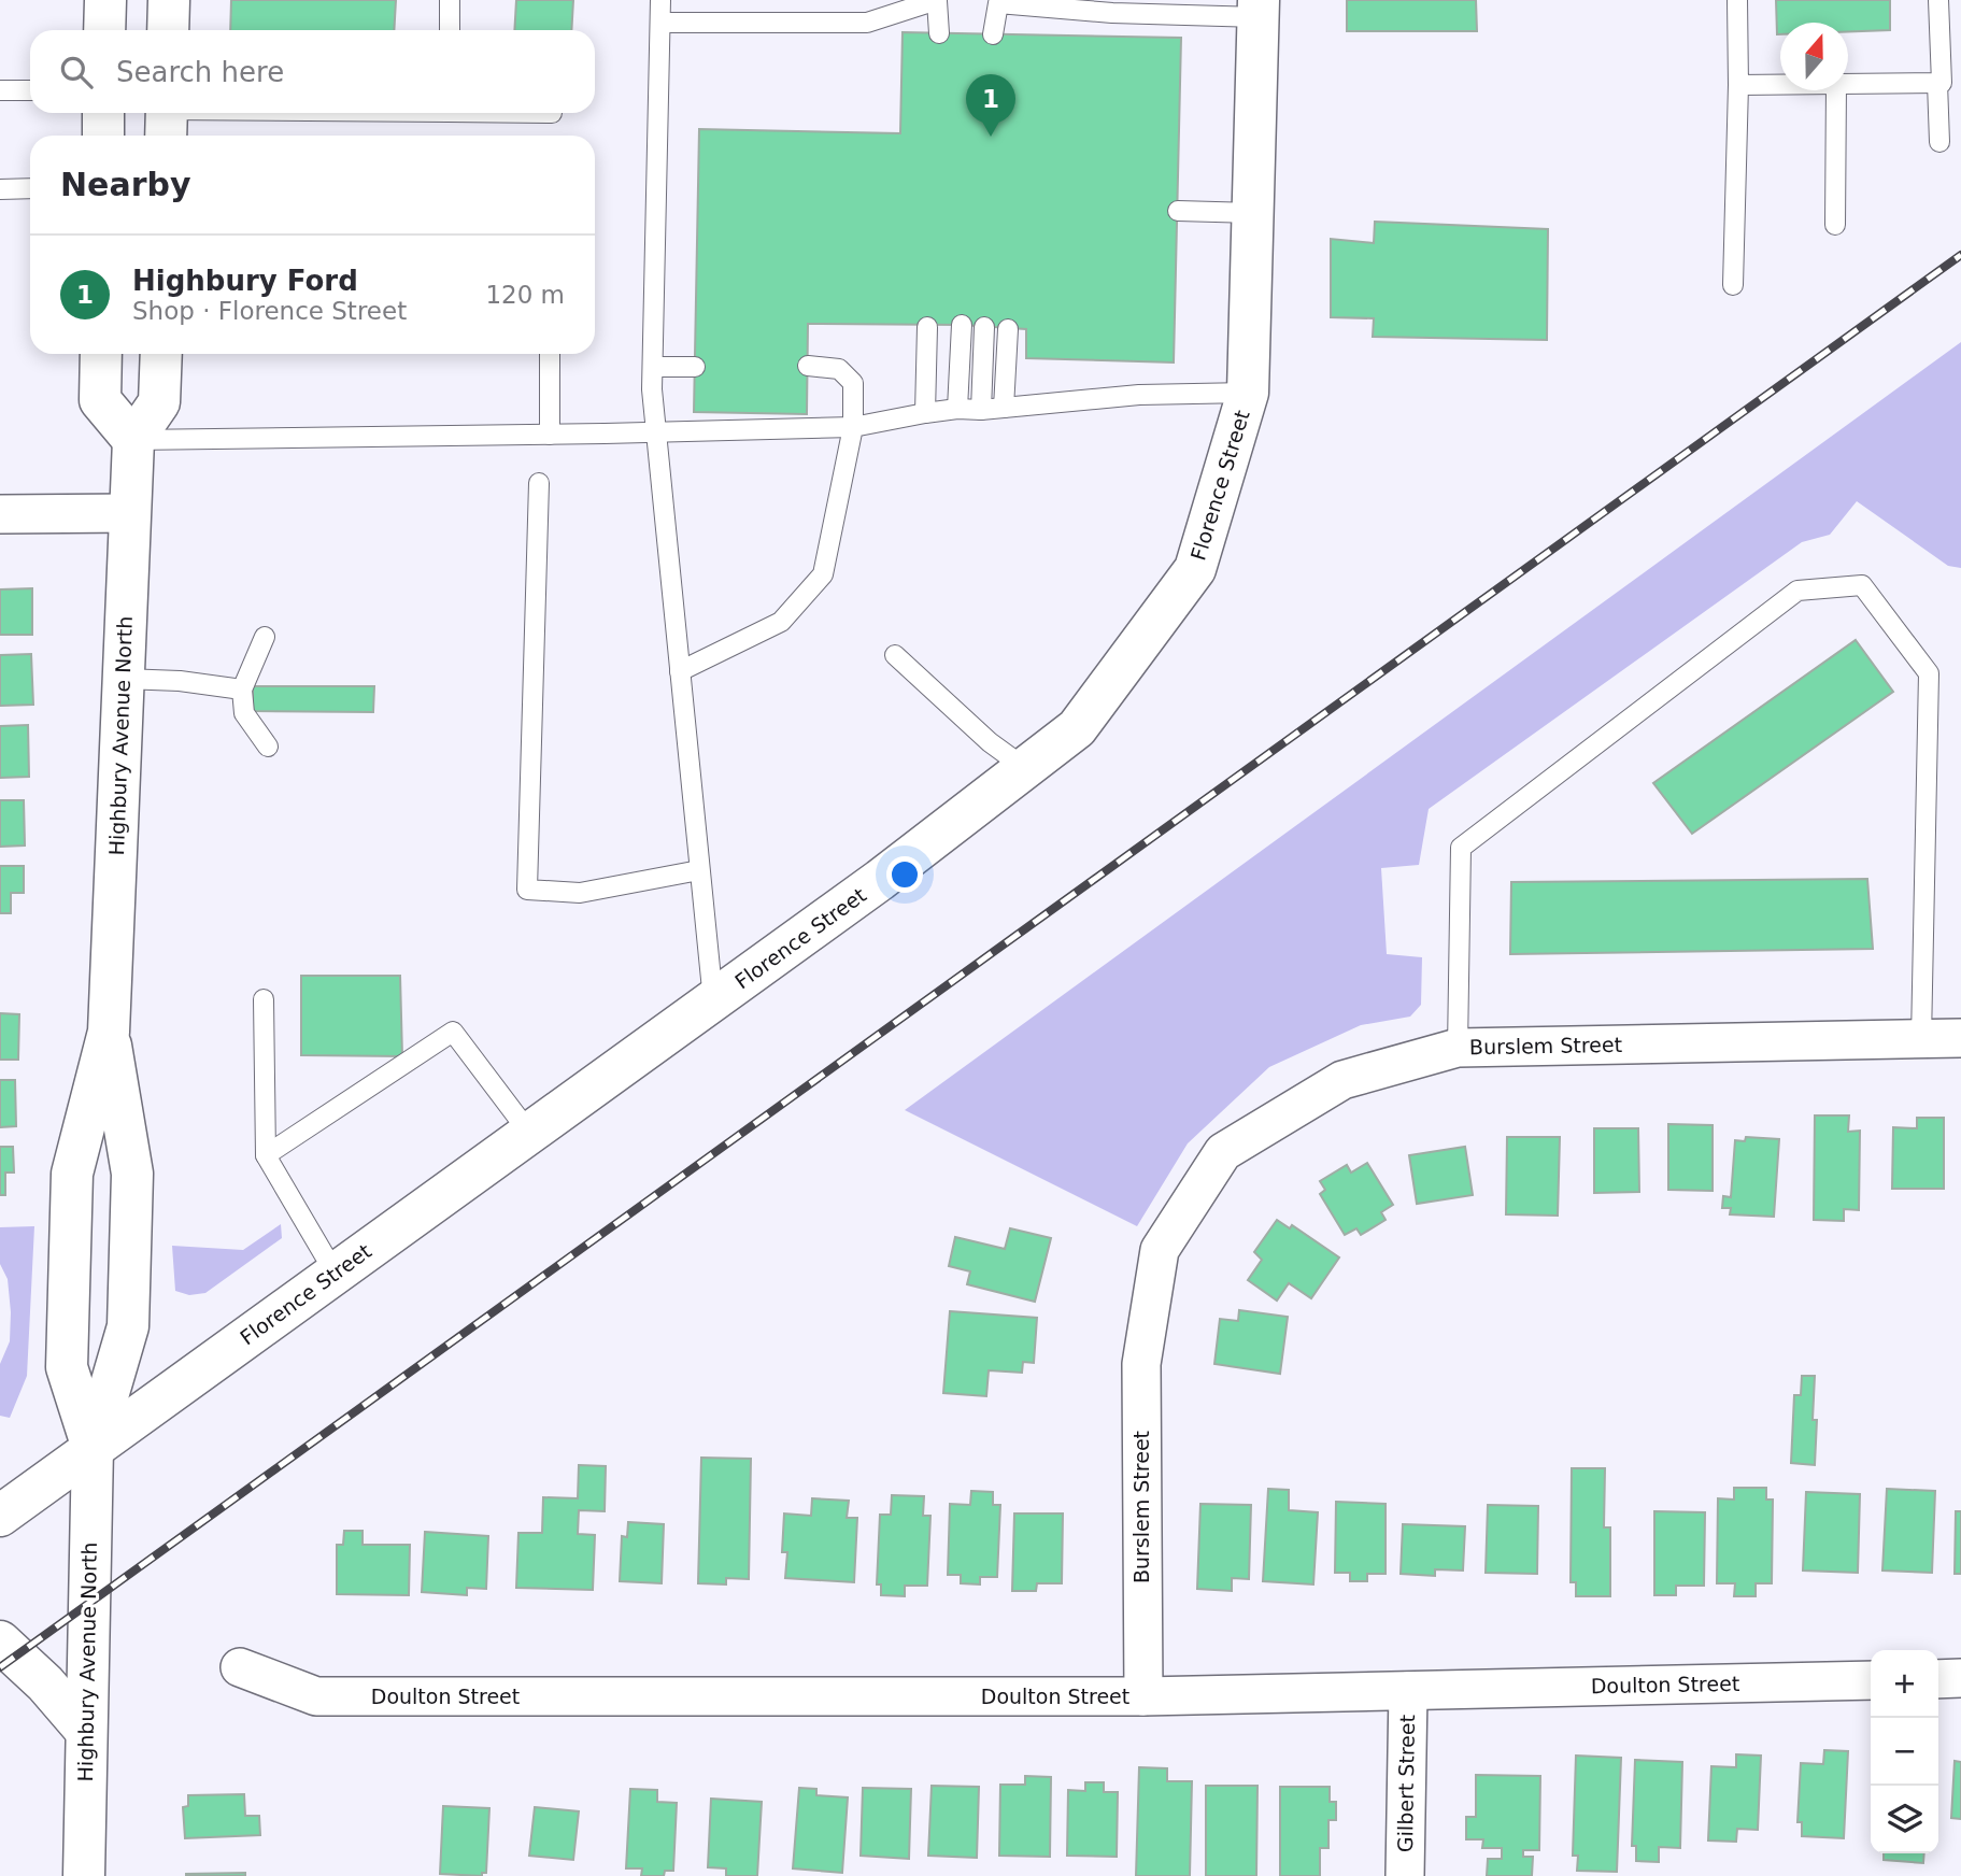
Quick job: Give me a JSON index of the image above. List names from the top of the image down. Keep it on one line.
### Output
{"streets":{"main road":["Florence Street","Highbury Avenue North"],"street":["Burslem Street","Doulton Street","Gilbert Street"]},"crossings":[["Florence Street","Highbury Avenue North"],["Burslem Street","Doulton Street"],["Doulton Street","Gilbert Street"]],"north":"top","page":{"search":"Search here","pins":"1","heading":"Nearby","list":[{"mark":"1","name":"Highbury Ford","note":"Shop · Florence Street","value":"120 m"}],"map_buttons":["+","−"]}}
